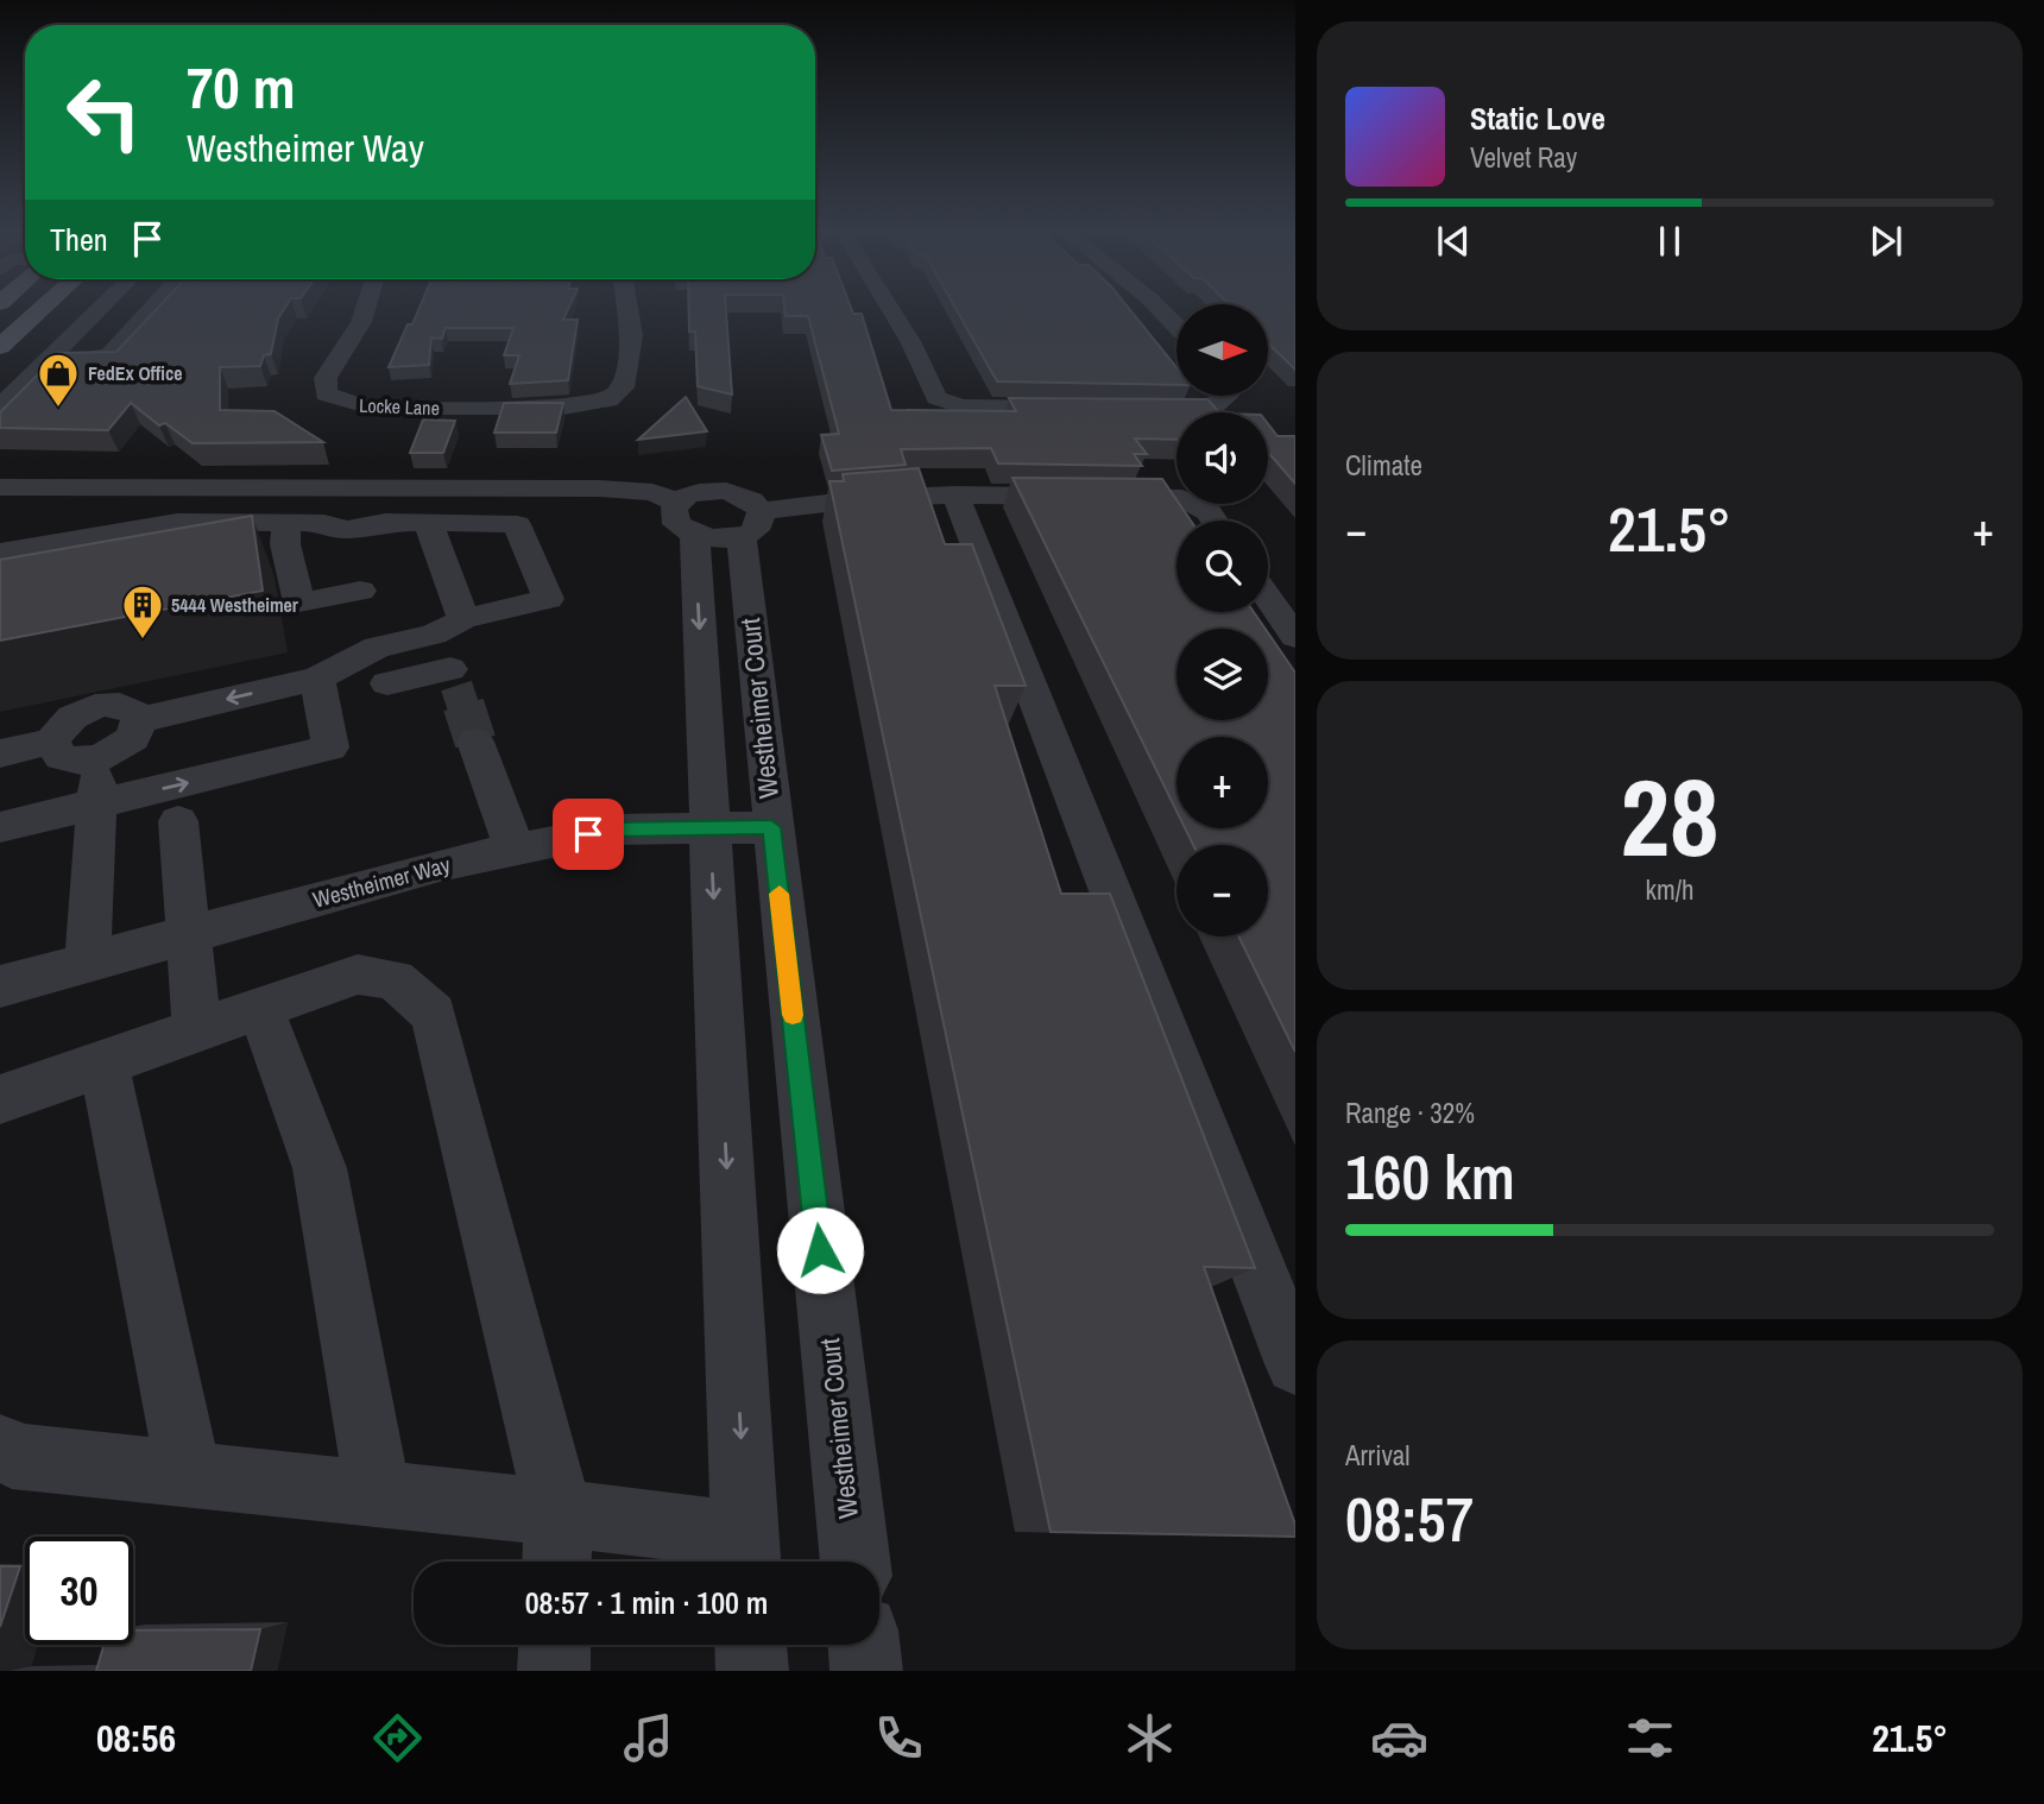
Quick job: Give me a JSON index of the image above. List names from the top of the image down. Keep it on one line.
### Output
{"streets":{"street":["Locke Lane","Westheimer Court","Westheimer Way"]},"crossings":[["Westheimer Court","Westheimer Way"]],"places":{"shop":["FedEx Office"],"building":["5444 Westheimer"]},"north":"right","page":{"turn":["70 m","Westheimer Way"],"song":["Static Love","Velvet Ray"],"then":"Then","map_buttons":["+","−"],"tile":["Climate",["28","km/h"],["Range · 32%","160 km"],["Arrival","08:57"]],"heat":["−","21.5°","+"],"limit":"30","trip":"08:57 · 1 min · 100 m","tabs":["08:56","21.5°"]}}
